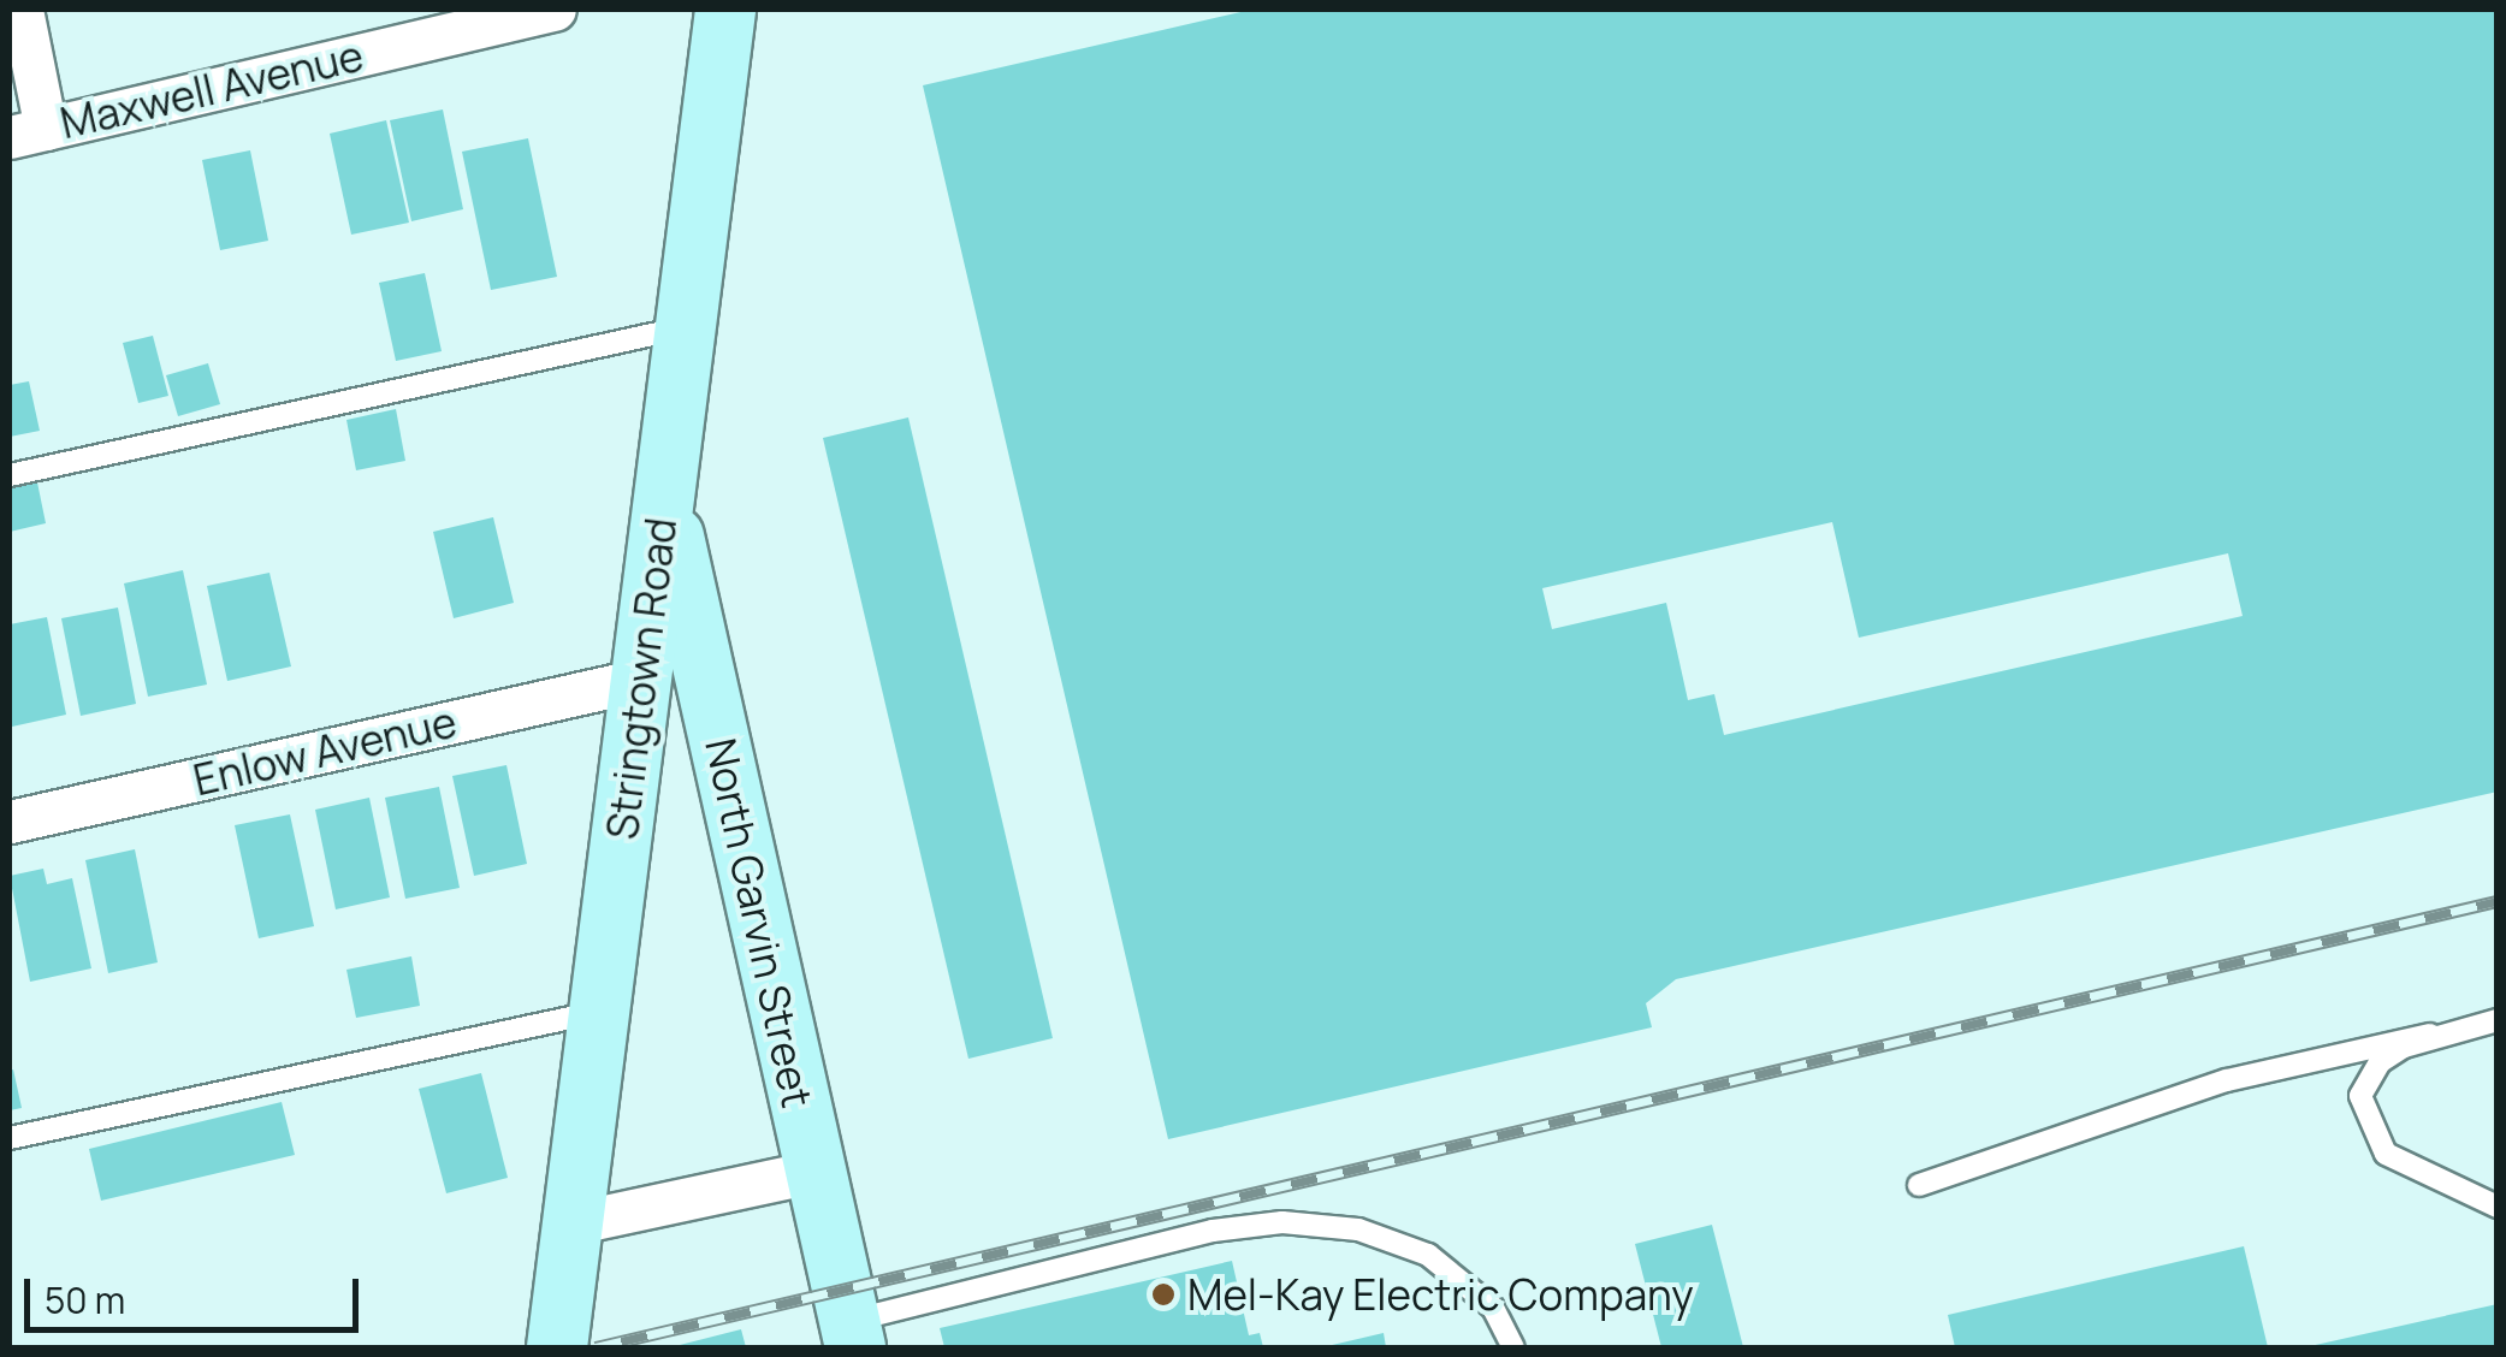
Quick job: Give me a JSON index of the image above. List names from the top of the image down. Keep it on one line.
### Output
{"streets":{"main road":["Stringtown Road","North Garvin Street"],"street":["Maxwell Avenue","Enlow Avenue"]},"crossings":[["Stringtown Road","Enlow Avenue"],["Stringtown Road","North Garvin Street"]],"places":["Mel-Kay Electric Company"],"scale_bar":"50 m"}
